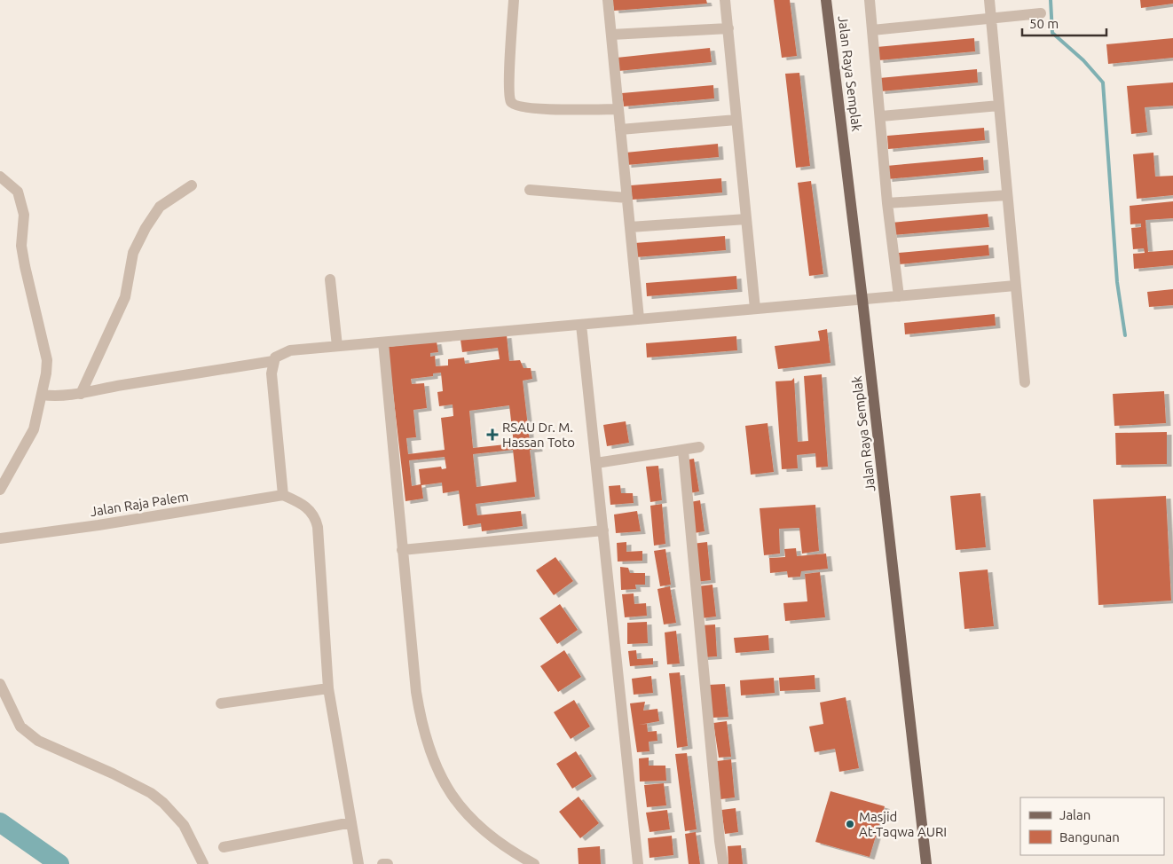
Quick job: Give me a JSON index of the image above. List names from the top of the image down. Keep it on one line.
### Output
{"streets":{"main road":["Jalan Raya Semplak"],"street":["Jalan Raja Palem"]},"places":{"health":["RSAU Dr. M. Hassan Toto"],"other":["Masjid At-Taqwa AURI"]},"legend":["Jalan","Bangunan"],"scale_bar":"50 m"}
